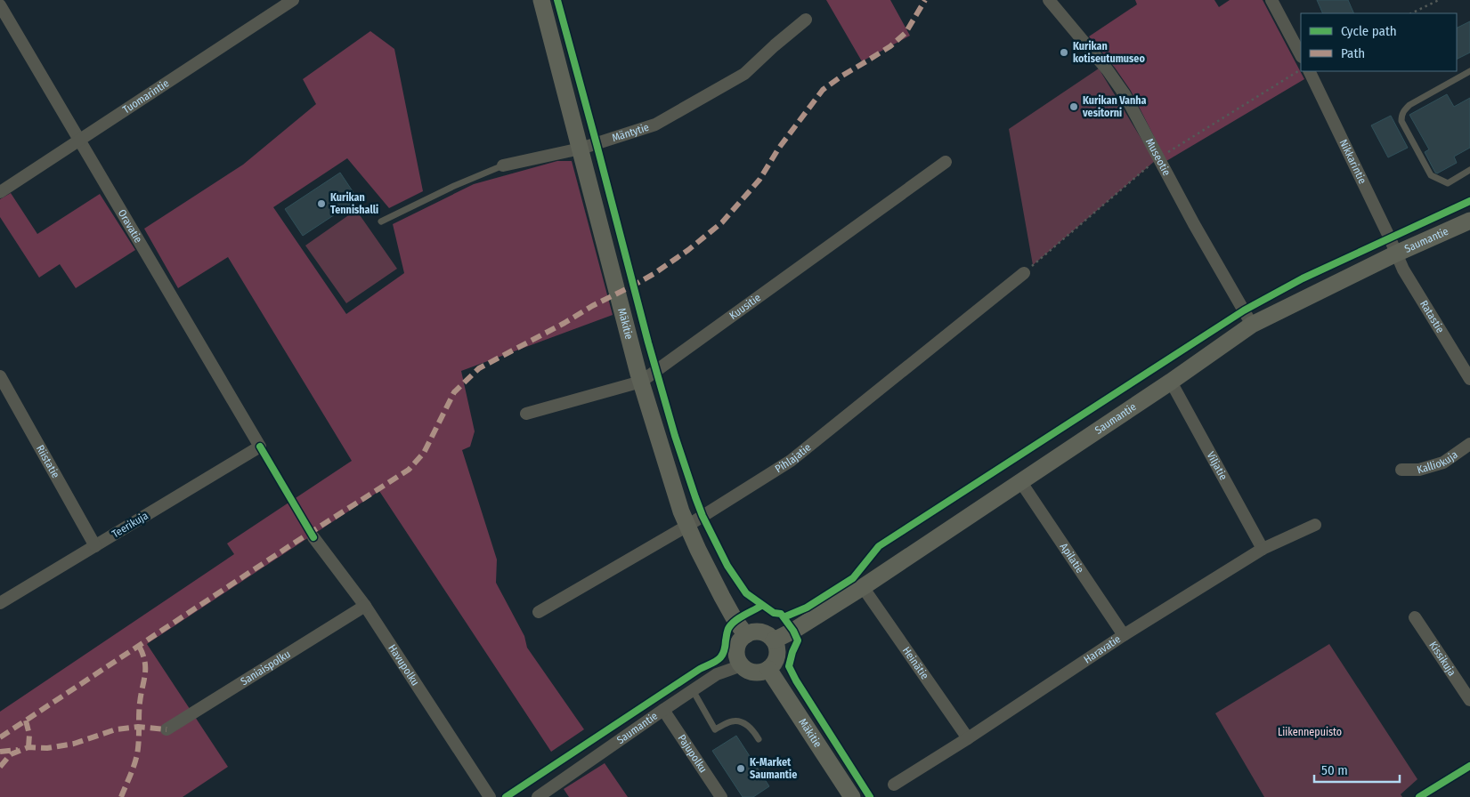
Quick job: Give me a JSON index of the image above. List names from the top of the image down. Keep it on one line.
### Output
{"streets":{"street":["Tuomarintie","Mäntytie","Museotie","Nikkarintie","Oravatie","Saumantie","Kuusitie","Ratastie","Mäkitie","Pihlajatie","Kalliokuja","Riistatie","Viljatie","Teerikuja","Apilatie","Haravatie","Kissikuja","Heinätie","Havupolku","Saniaispolku","Pajupolku"]},"crossings":[["Tuomarintie","Oravatie"],["Mäntytie","Mäkitie"],["Museotie","Saumantie"],["Nikkarintie","Saumantie"],["Nikkarintie","Ratastie"],["Oravatie","Teerikuja"],["Saumantie","Ratastie"],["Saumantie","Mäkitie"],["Saumantie","Viljatie"],["Saumantie","Apilatie"],["Saumantie","Heinätie"],["Saumantie","Pajupolku"],["Kuusitie","Mäkitie"],["Mäkitie","Pihlajatie"],["Riistatie","Teerikuja"],["Viljatie","Haravatie"],["Apilatie","Haravatie"],["Haravatie","Heinätie"],["Havupolku","Saniaispolku"]],"parks":["Liikennepuisto"],"places":["Kurikan kotiseutumuseo","Kurikan Vanha vesitorni","Kurikan Tennishalli","K-Market Saumantie"],"legend":["Cycle path","Path"],"scale_bar":"50 m"}
